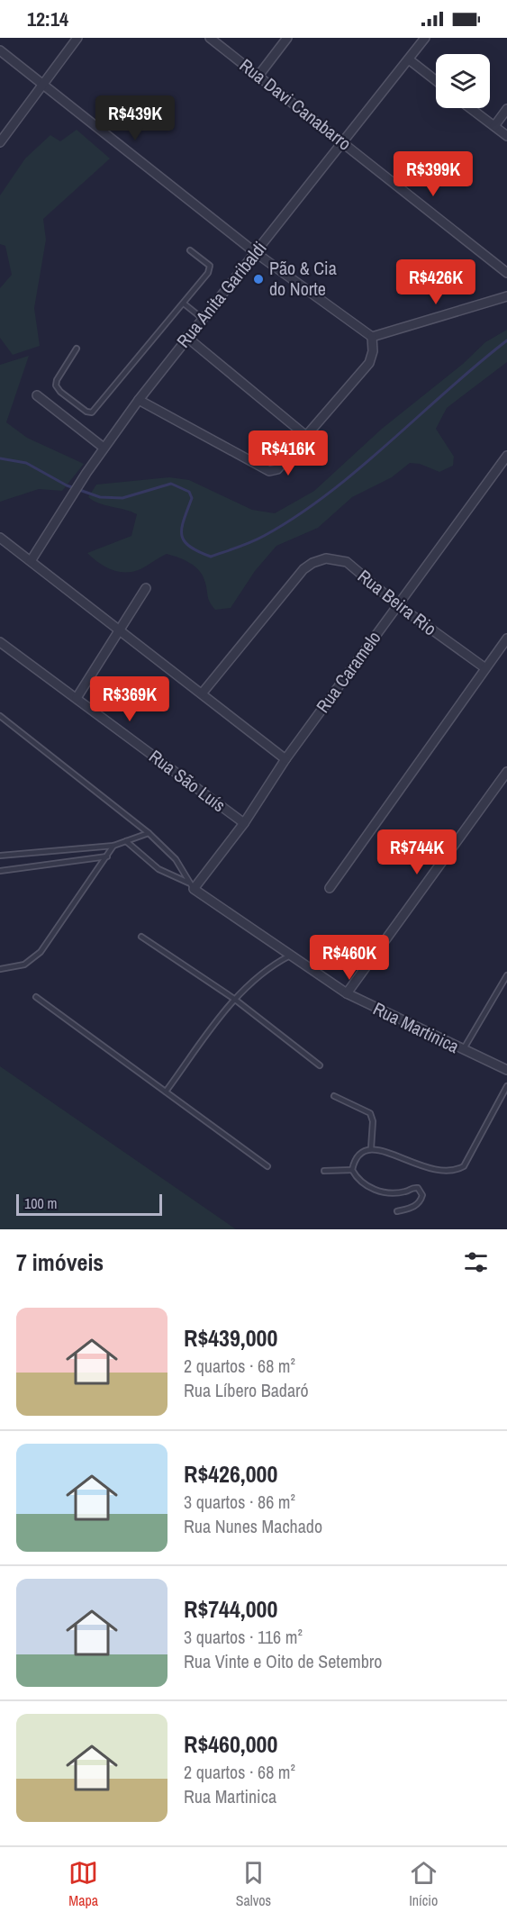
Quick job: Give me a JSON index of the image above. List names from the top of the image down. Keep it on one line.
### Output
{"streets":{"street":["Rua Davi Canabarro","Rua Anita Garibaldi","Rua Beira Rio","Rua Caramelo","Rua São Luís","Rua Martinica"]},"crossings":[["Rua Davi Canabarro","Rua Anita Garibaldi"],["Rua Beira Rio","Rua Caramelo"],["Rua Caramelo","Rua São Luís"],["Rua Caramelo","Rua Martinica"]],"places":["Pão & Cia do Norte"],"scale_bar":"100 m","page":{"status":"12:14","price":["R$439K","R$399K","R$426K","R$416K","R$369K","R$744K","R$460K"],"scale":"100 m","heading":"7 imóveis","list":[{"name":"R$439,000","note":"2 quartos · 68 m² · Rua Líbero Badaró"},{"name":"R$426,000","note":"3 quartos · 86 m² · Rua Nunes Machado"},{"name":"R$744,000","note":"3 quartos · 116 m² · Rua Vinte e Oito de Setembro"},{"name":"R$460,000","note":"2 quartos · 68 m² · Rua Martinica"}],"tabs":["Mapa","Salvos","Início"]}}
